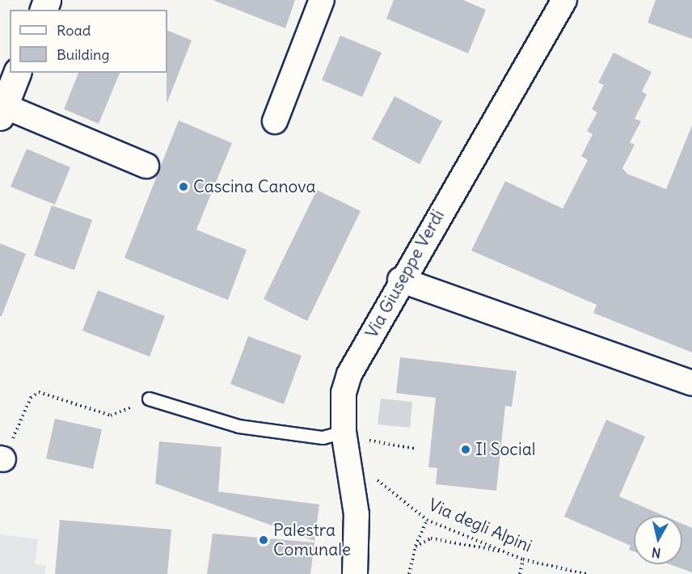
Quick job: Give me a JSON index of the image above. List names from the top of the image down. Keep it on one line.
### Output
{"streets":{"street":["Via Giuseppe Verdi"],"path":["Via degli Alpini"]},"crossings":[["Via Giuseppe Verdi","Via degli Alpini"]],"places":["Cascina Canova","Il Social","Palestra Comunale"],"legend":["Road","Building"],"north":"bottom"}
